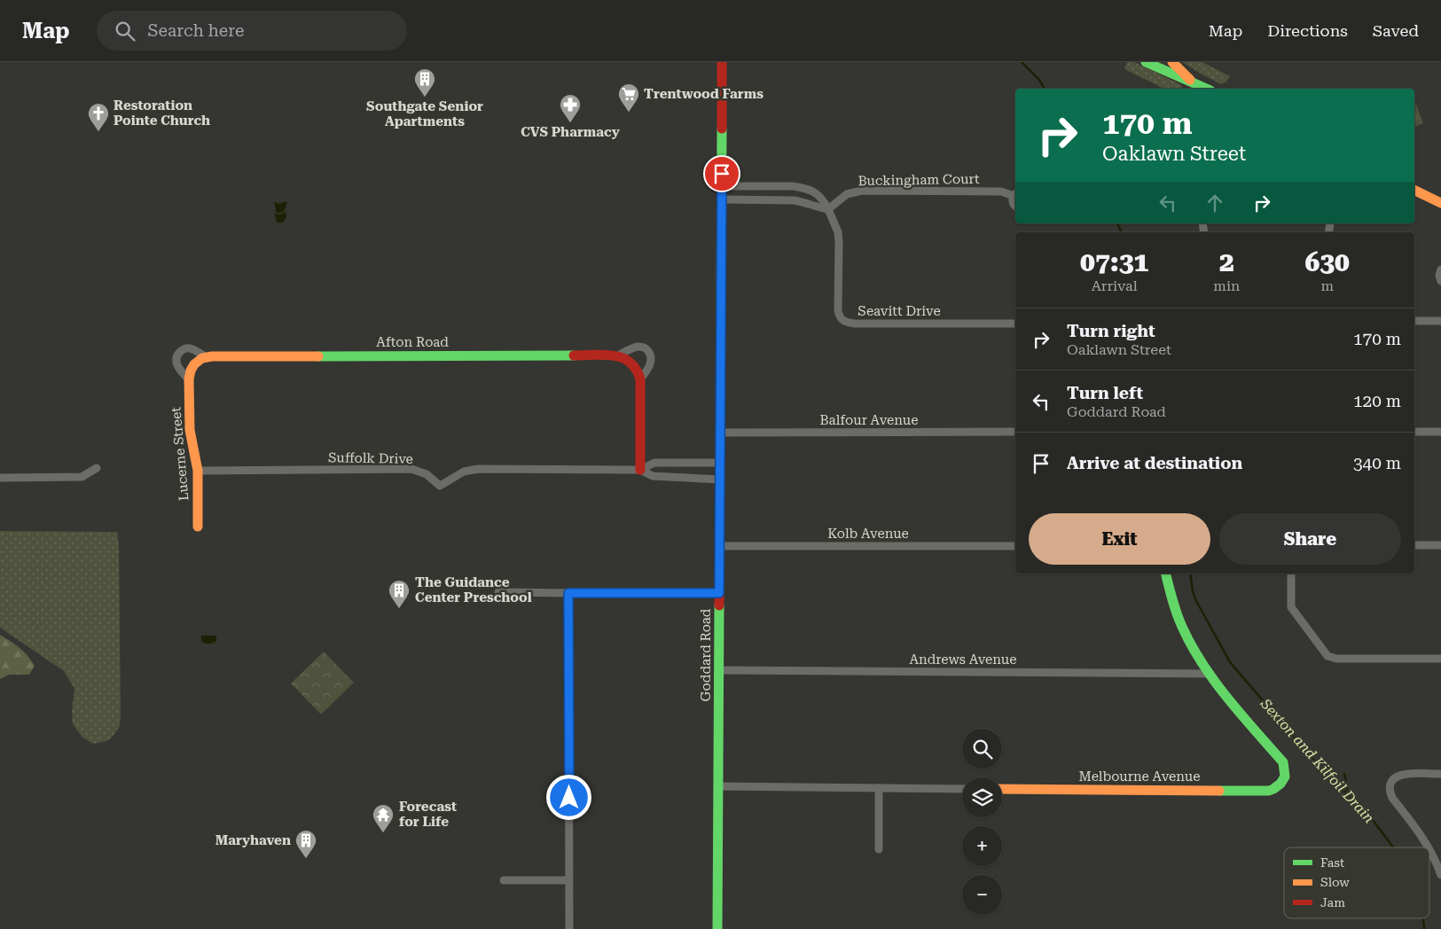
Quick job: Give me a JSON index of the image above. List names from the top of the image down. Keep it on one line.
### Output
{"streets":{"street":["Buckingham Court","Seavitt Drive","Afton Road","Balfour Avenue","Lucerne Street","Suffolk Drive","Kolb Avenue","Goddard Road","Andrews Avenue","Melbourne Avenue"]},"crossings":[["Buckingham Court","Seavitt Drive"],["Afton Road","Lucerne Street"],["Balfour Avenue","Goddard Road"],["Lucerne Street","Suffolk Drive"],["Suffolk Drive","Goddard Road"],["Kolb Avenue","Goddard Road"],["Goddard Road","Andrews Avenue"],["Andrews Avenue","Melbourne Avenue"]],"water":["Sexton and Kilfoil Drain"],"places":{"building":["Southgate Senior Apartments","The Guidance Center Preschool","Maryhaven"],"supermarket":["Trentwood Farms"],"pharmacy":["CVS Pharmacy"],"church":["Restoration Pointe Church"],"temple":["Forecast for Life"]},"legend":["Fast","Slow","Jam"],"page":{"header":"Map","search":"Search here","nav":["Map","Directions","Saved"],"turn":["170 m","Oaklawn Street"],"eta":["07:31","Arrival","2","min","630","m"],"list":[{"name":"Turn right","note":"Oaklawn Street","value":"170 m"},{"name":"Turn left","note":"Goddard Road","value":"120 m"},{"name":"Arrive at destination","value":"340 m"}],"buttons":["Exit","Share"],"map_buttons":["+","−"]}}
